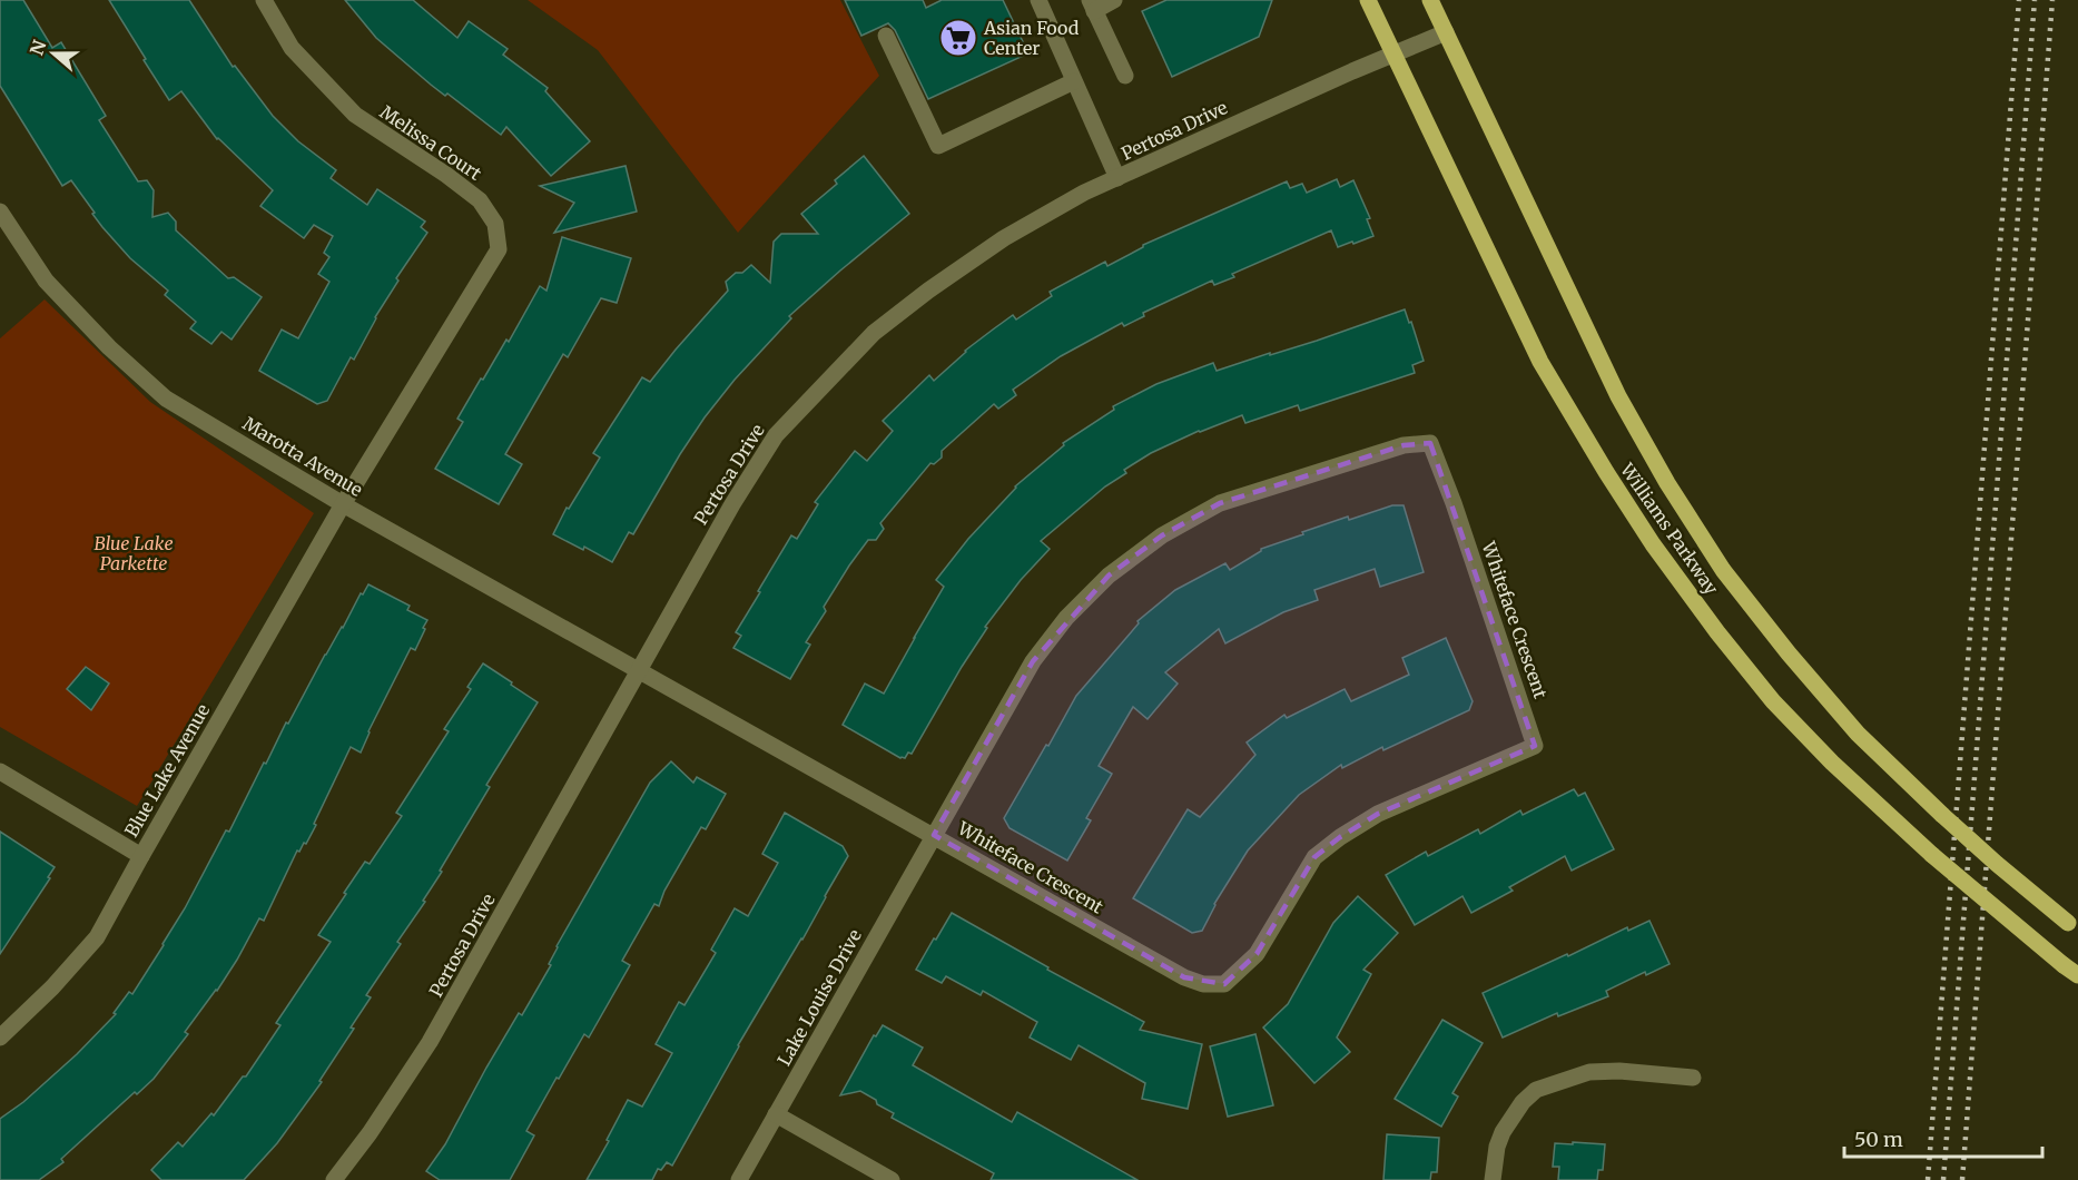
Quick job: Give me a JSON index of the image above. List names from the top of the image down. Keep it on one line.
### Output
{"streets":{"main road":["Williams Parkway"],"street":["Pertosa Drive","Melissa Court","Marotta Avenue","Whiteface Crescent","Blue Lake Avenue","Lake Louise Drive"]},"crossings":[["Pertosa Drive","Marotta Avenue"],["Pertosa Drive","Williams Parkway"],["Pertosa Drive","Whiteface Crescent"],["Melissa Court","Marotta Avenue"],["Melissa Court","Blue Lake Avenue"],["Marotta Avenue","Whiteface Crescent"],["Marotta Avenue","Blue Lake Avenue"],["Whiteface Crescent","Lake Louise Drive"]],"parks":["Blue Lake Parkette"],"places":{"supermarket":["Asian Food Center"]},"scale_bar":"50 m","north":"left"}
